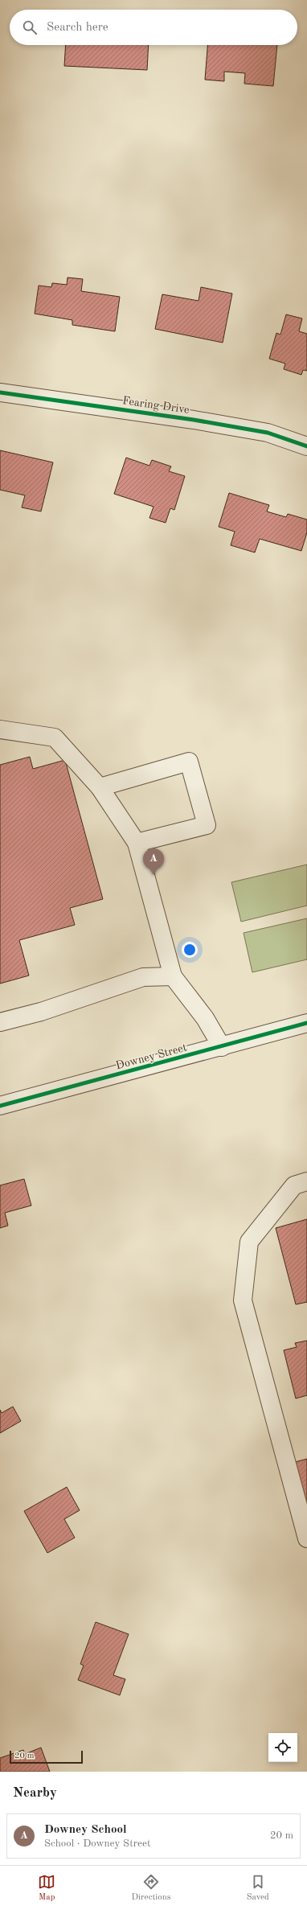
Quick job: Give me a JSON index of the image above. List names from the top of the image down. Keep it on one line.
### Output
{"streets":{"street":["Fearing Drive","Downey Street"]},"scale_bar":"20 m","page":{"search":"Search here","pins":"A","scale":"20 m","heading":"Nearby","list":[{"mark":"A","name":"Downey School","note":"School · Downey Street","value":"20 m"}],"nav":["Map","Directions","Saved"]}}
